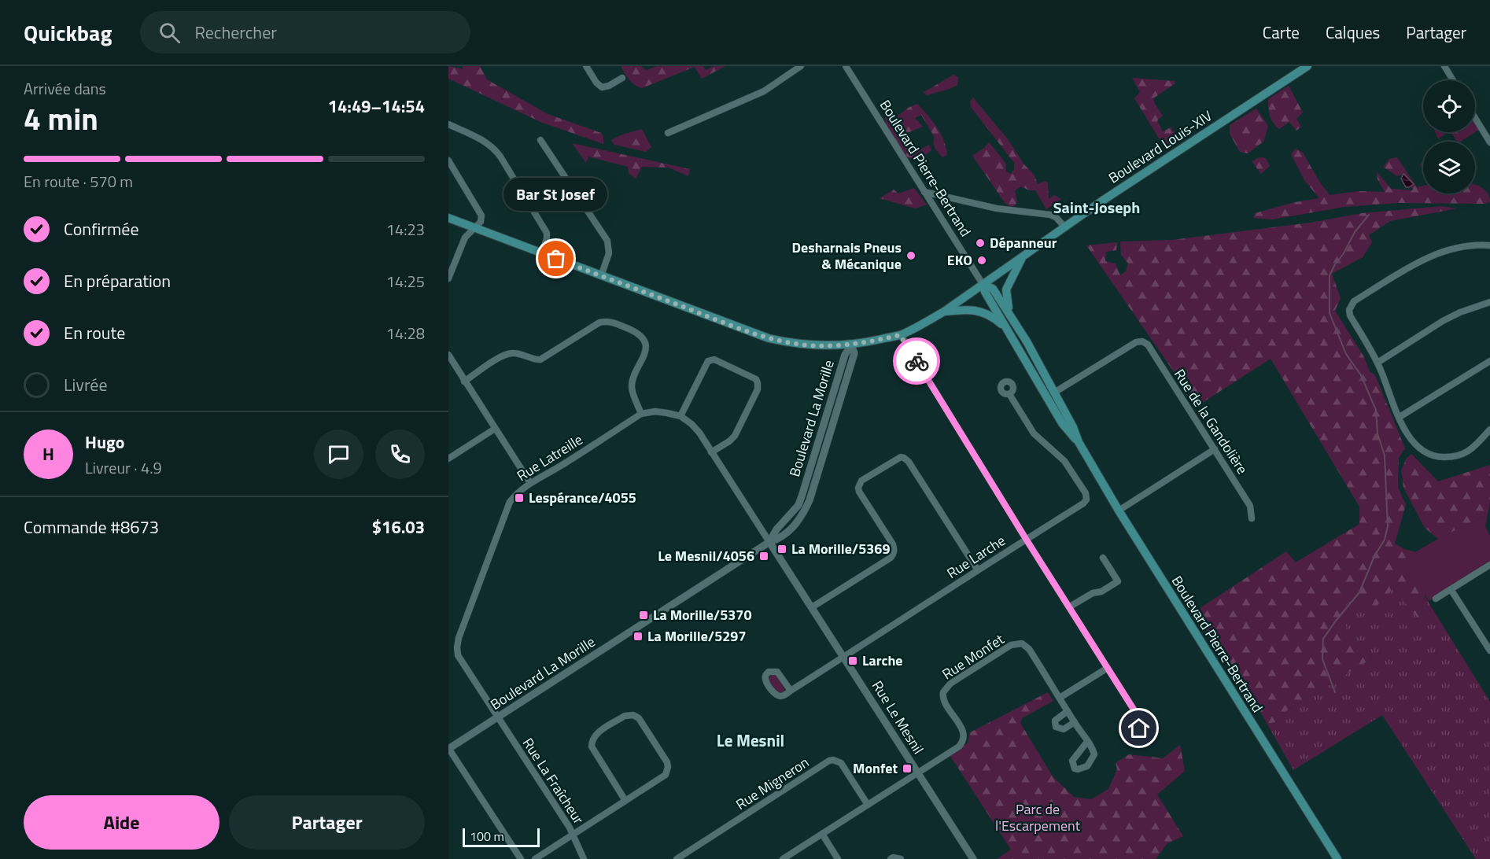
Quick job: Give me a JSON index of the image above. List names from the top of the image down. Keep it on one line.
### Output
{"streets":{"main road":["Boulevard Louis-XIV","Boulevard Pierre-Bertrand"],"street":["Boulevard La Morille","Rue de la Gandolière","Rue Latreille","Rue Larche","Rue Monfet","Rue Le Mesnil","Rue La Fraîcheur","Rue Migneron"]},"crossings":[["Boulevard Louis-XIV","Boulevard Pierre-Bertrand"],["Boulevard Louis-XIV","Boulevard La Morille"],["Boulevard Pierre-Bertrand","Rue de la Gandolière"],["Boulevard La Morille","Rue Latreille"],["Boulevard La Morille","Rue Le Mesnil"],["Boulevard La Morille","Rue La Fraîcheur"],["Rue Latreille","Rue La Fraîcheur"],["Rue Larche","Rue Le Mesnil"],["Rue Monfet","Rue Le Mesnil"],["Rue Monfet","Rue Migneron"]],"districts":["Saint-Joseph","Le Mesnil"],"parks":["Parc de l'Escarpement"],"places":{"other":["Dépanneur","Desharnais Pneus & Mécanique","Bar St Josef","EKO"],"transit":["Lespérance/4055","La Morille/5369","Le Mesnil/4056","La Morille/5370","La Morille/5297","Larche","Monfet"]},"scale_bar":"100 m","page":{"header":"Quickbag","search":"Rechercher","nav":["Carte","Calques","Partager"],"heading":["4 min","Arrivée dans","14:49–14:54"],"panel":["Hugo","Livreur · 4.9","Commande #8673","$16.03"],"bar":"En route · 570 m","bubble":"Bar St Josef","list":[["Confirmée","14:23"],["En préparation","14:25"],["En route","14:28"],"Livrée"],"round":"H","buttons":["Aide","Partager"],"scale":"100 m"}}
